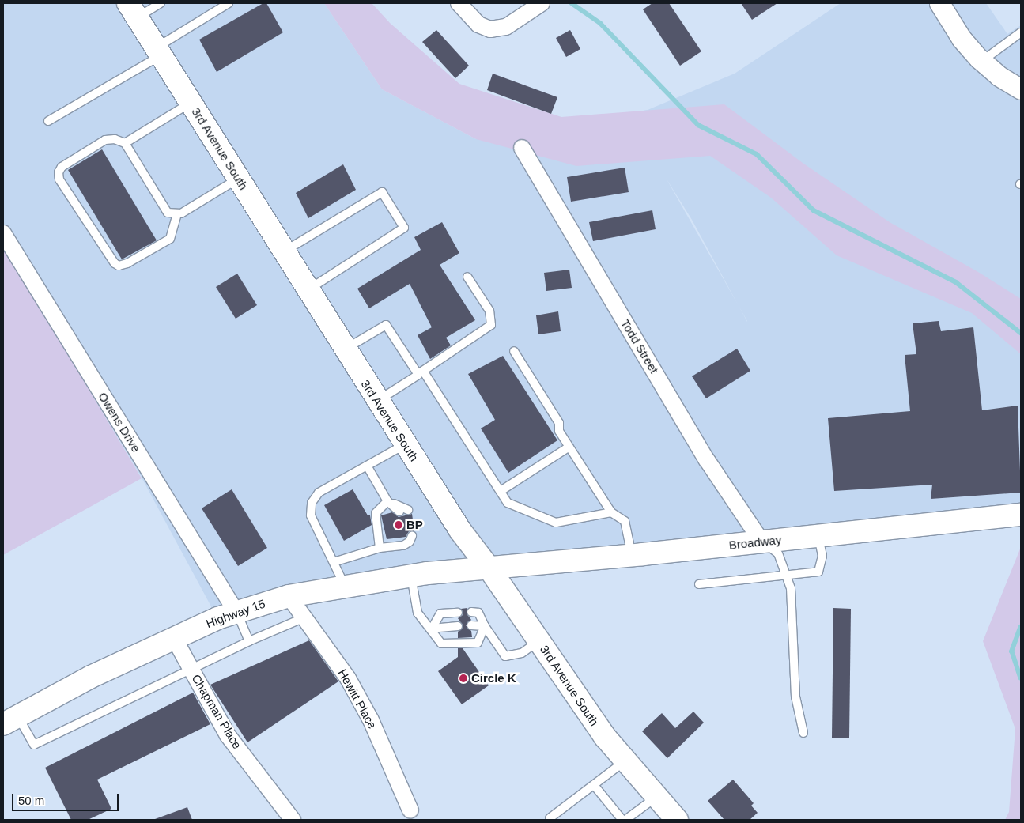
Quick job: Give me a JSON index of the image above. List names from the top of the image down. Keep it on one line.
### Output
{"streets":{"main road":["3rd Avenue South","Broadway","Highway 15"],"street":["Todd Street","Owens Drive","Hewitt Place","Chapman Place"]},"crossings":[["3rd Avenue South","Broadway"],["3rd Avenue South","Highway 15"],["Todd Street","Broadway"],["Owens Drive","Highway 15"],["Broadway","Highway 15"],["Highway 15","Hewitt Place"],["Highway 15","Chapman Place"]],"places":["BP","Circle K"],"scale_bar":"50 m"}
